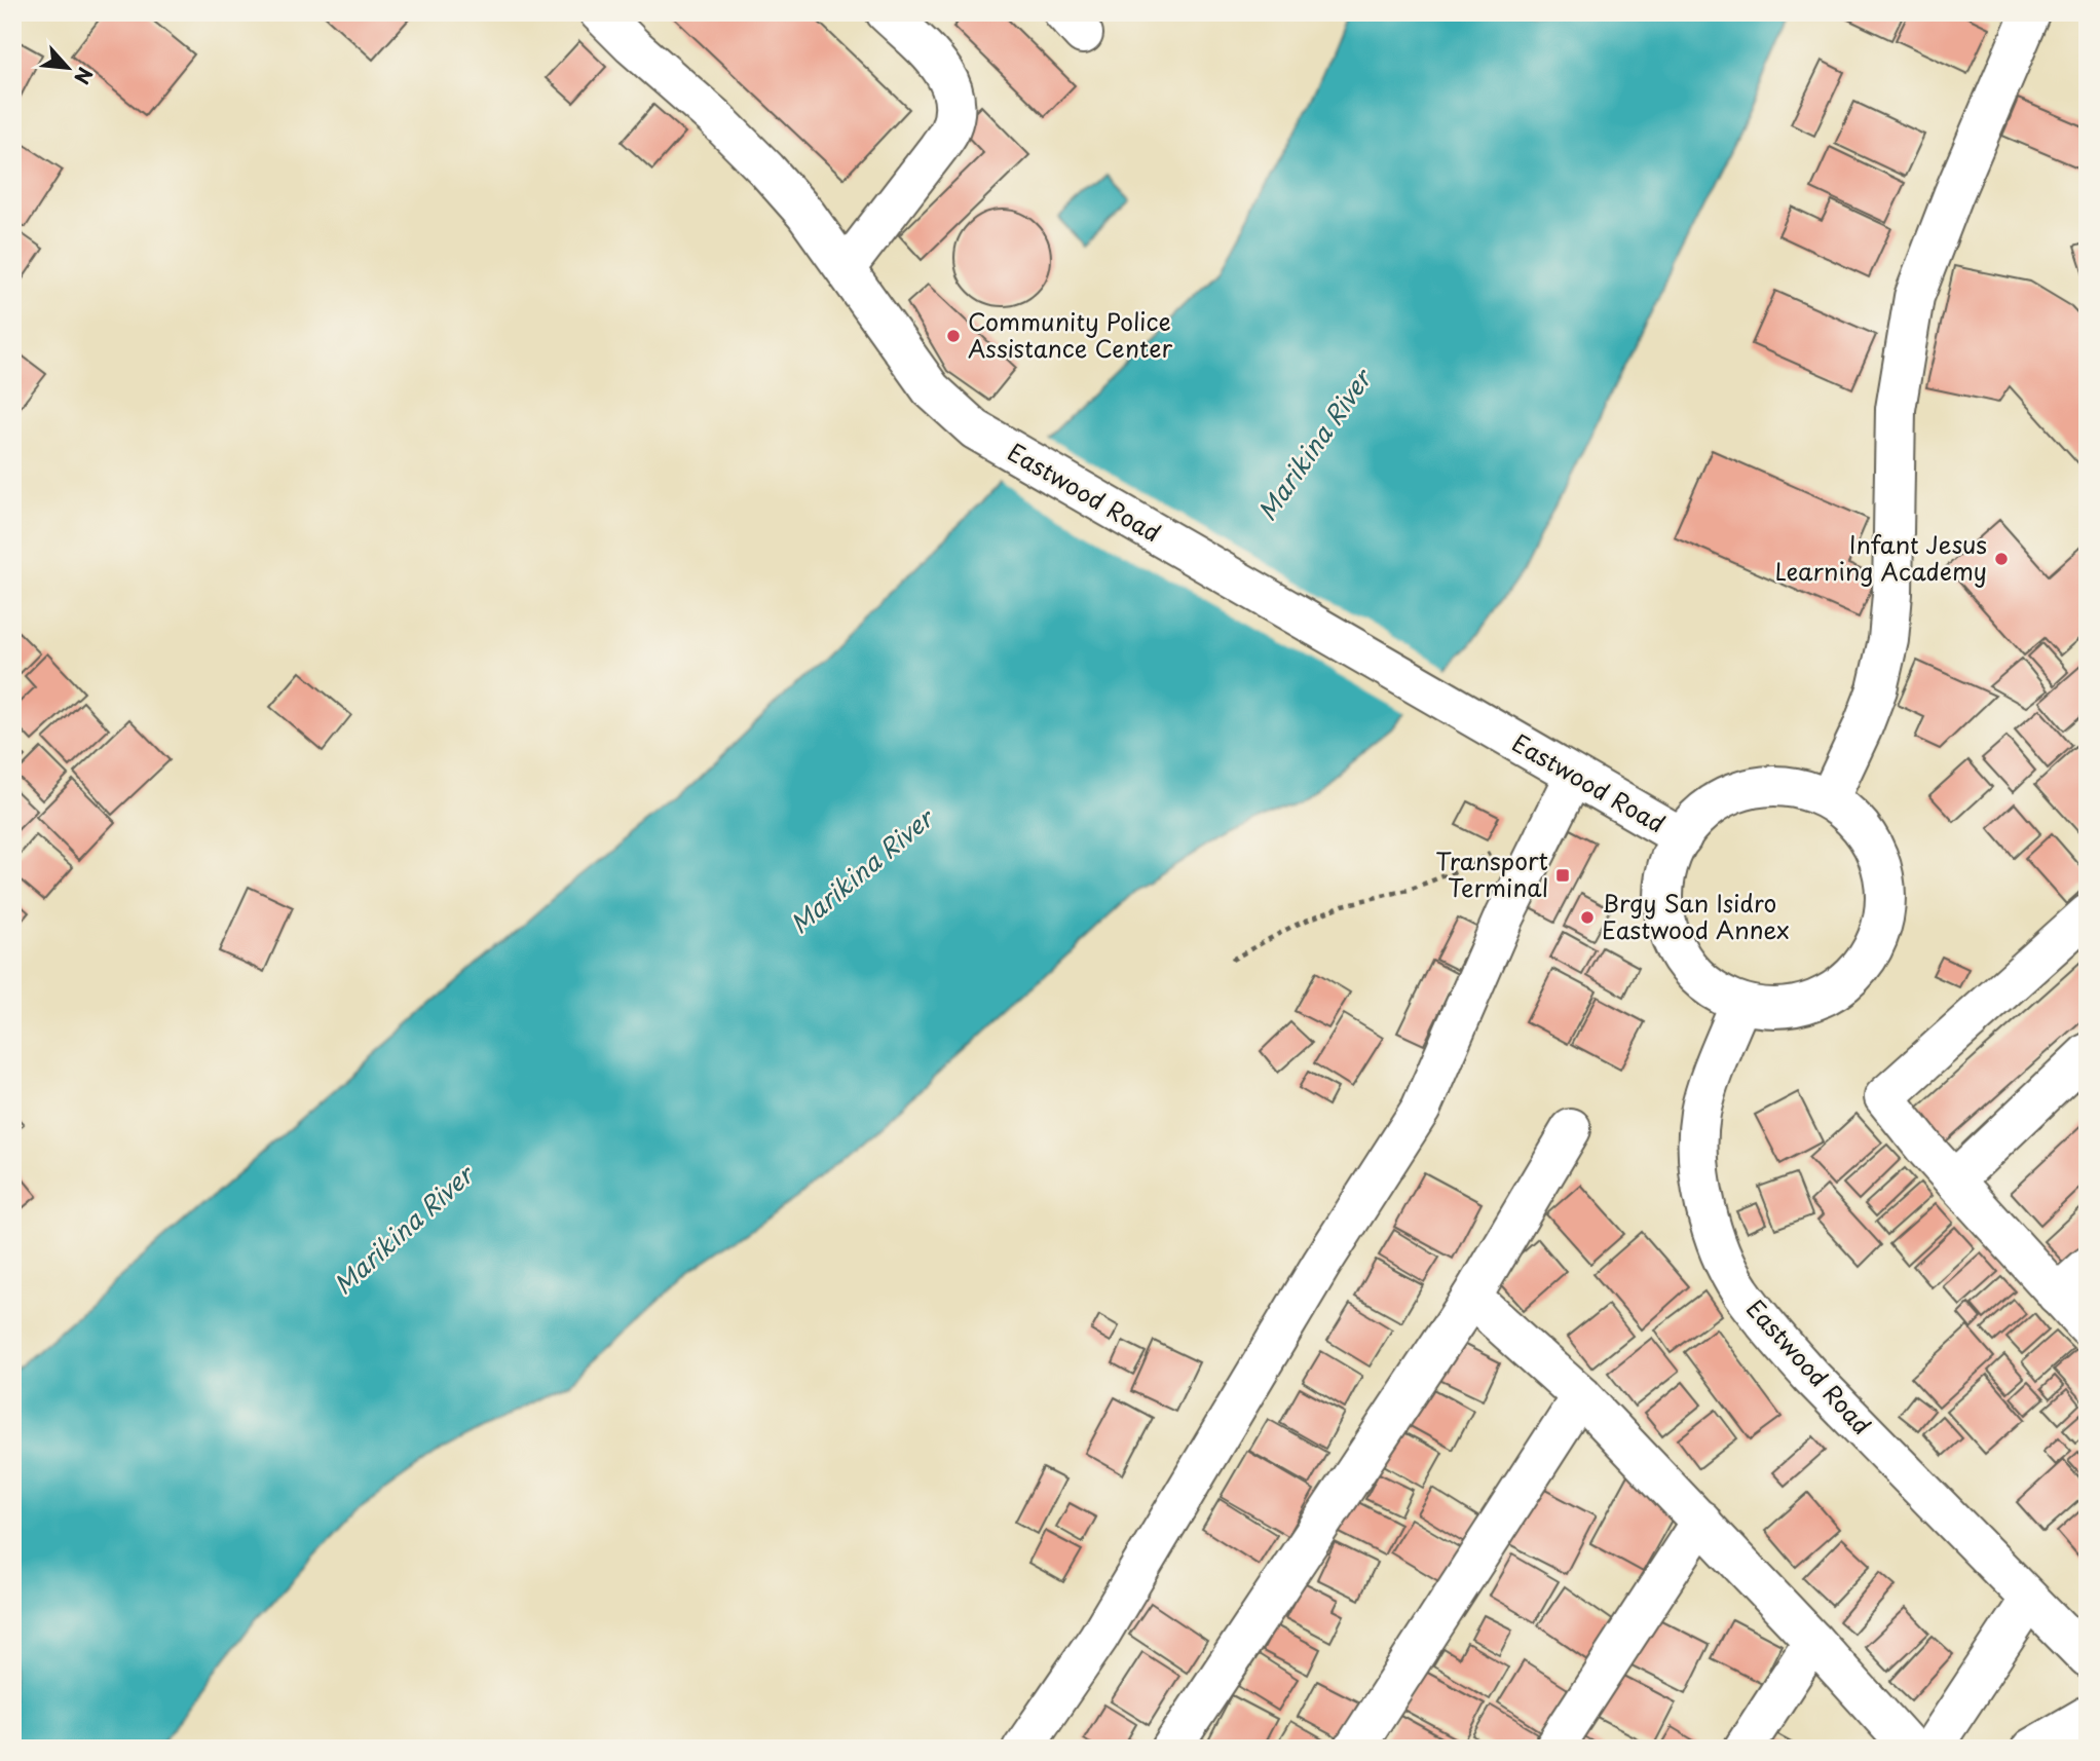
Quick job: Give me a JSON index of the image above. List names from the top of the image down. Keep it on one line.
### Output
{"streets":{"street":["Eastwood Road"]},"water":["Marikina River"],"places":{"other":["Community Police Assistance Center","Infant Jesus Learning Academy","Brgy San Isidro Eastwood Annex"],"transit":["Transport Terminal"]},"north":"bottom right"}
